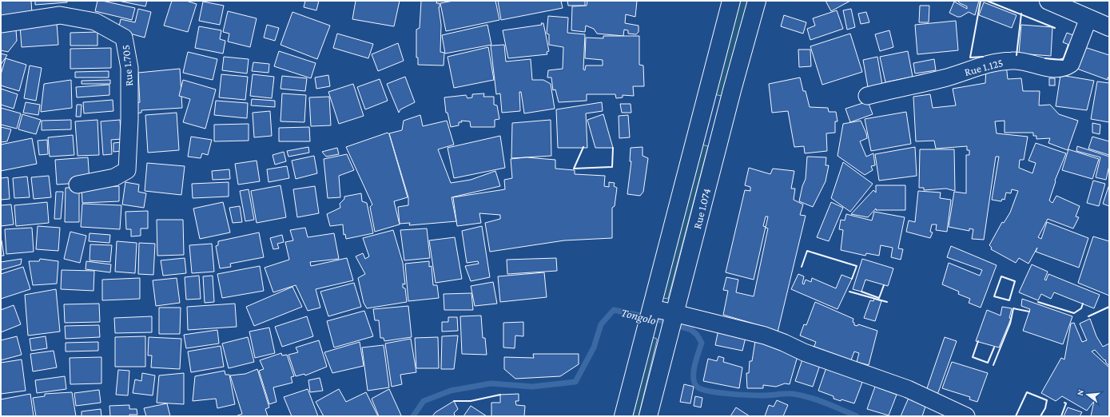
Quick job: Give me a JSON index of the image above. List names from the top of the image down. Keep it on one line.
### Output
{"streets":{"main road":["Rue 1.074"],"street":["Rue 1.705","Rue 1.125"]},"water":["Tongolo"],"north":"left"}
